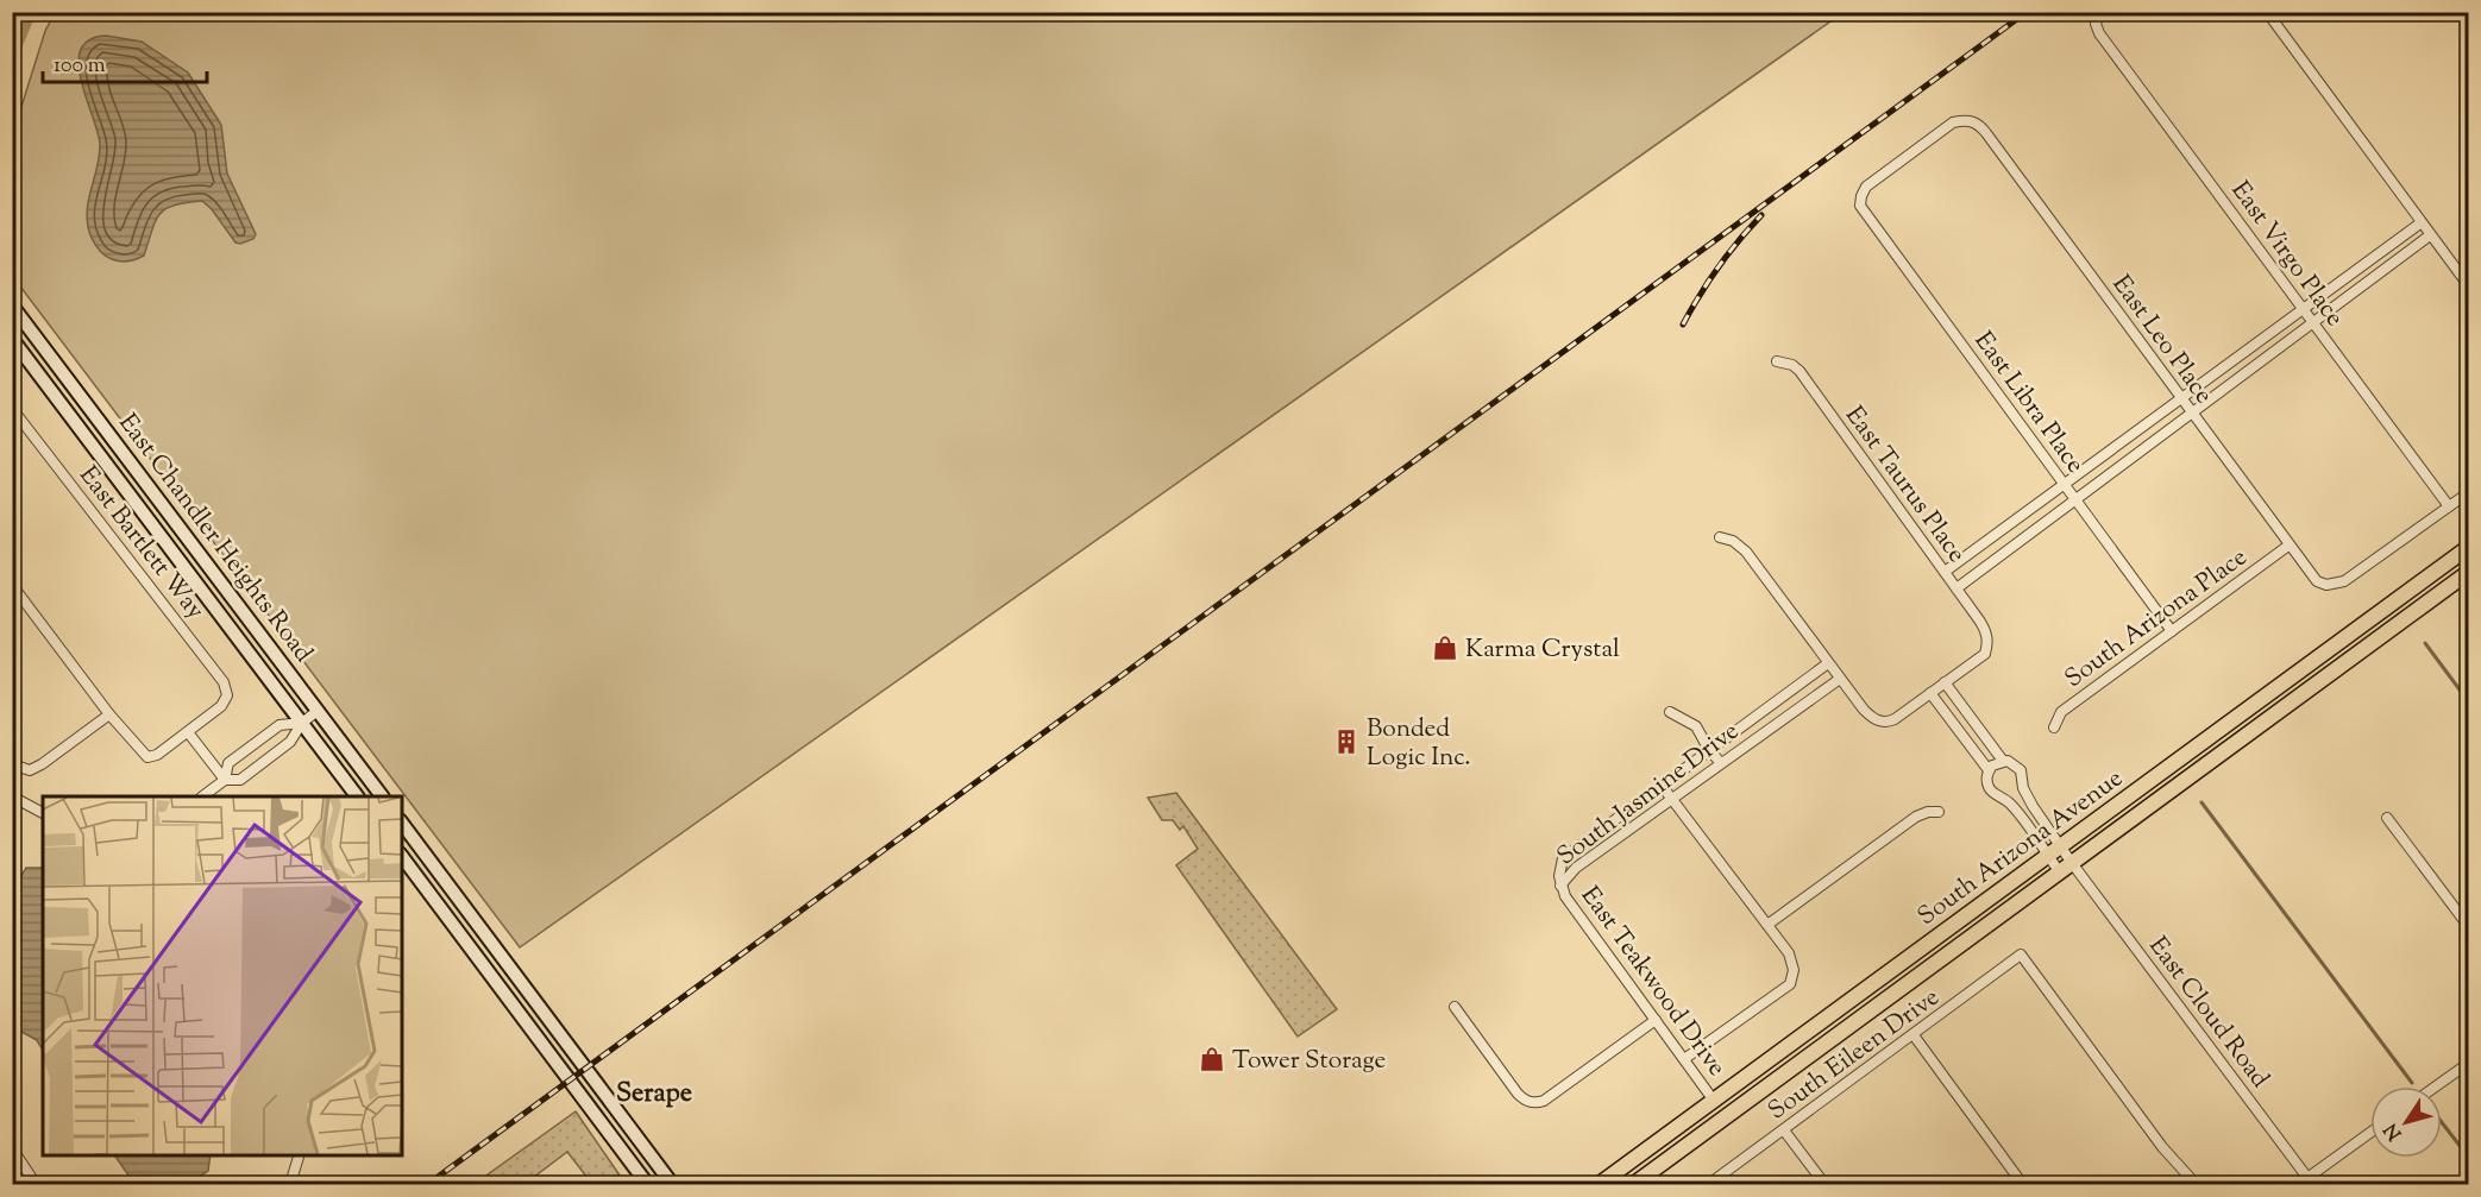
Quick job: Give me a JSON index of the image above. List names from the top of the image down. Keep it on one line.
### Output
{"streets":{"main road":["East Chandler Heights Road","South Arizona Avenue"],"street":["East Virgo Place","East Leo Place","East Libra Place","East Taurus Place","East Bartlett Way","South Arizona Place","South Jasmine Drive","East Teakwood Drive","East Cloud Road","South Eileen Drive"]},"crossings":[["East Virgo Place","East Leo Place"],["East Leo Place","East Libra Place"],["East Leo Place","South Arizona Place"],["East Libra Place","South Arizona Place"],["South Jasmine Drive","East Teakwood Drive"],["South Arizona Avenue","East Teakwood Drive"],["South Arizona Avenue","East Cloud Road"]],"districts":["Serape"],"places":{"shop":["Karma Crystal","Tower Storage"],"building":["Bonded Logic Inc."]},"scale_bar":"100 m","north":"bottom left"}
